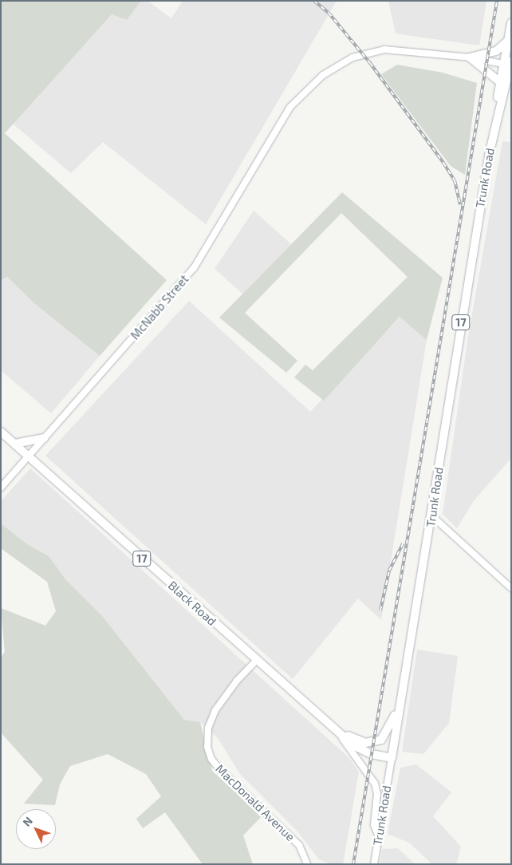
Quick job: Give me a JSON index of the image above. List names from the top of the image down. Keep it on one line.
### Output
{"streets":{"highway":["Trunk Road","17","Black Road"],"main road":["McNabb Street","MacDonald Avenue"]},"crossings":[["Trunk Road","McNabb Street"],["Trunk Road","Black Road"],["McNabb Street","Black Road"],["Black Road","MacDonald Avenue"]],"north":"top left"}
